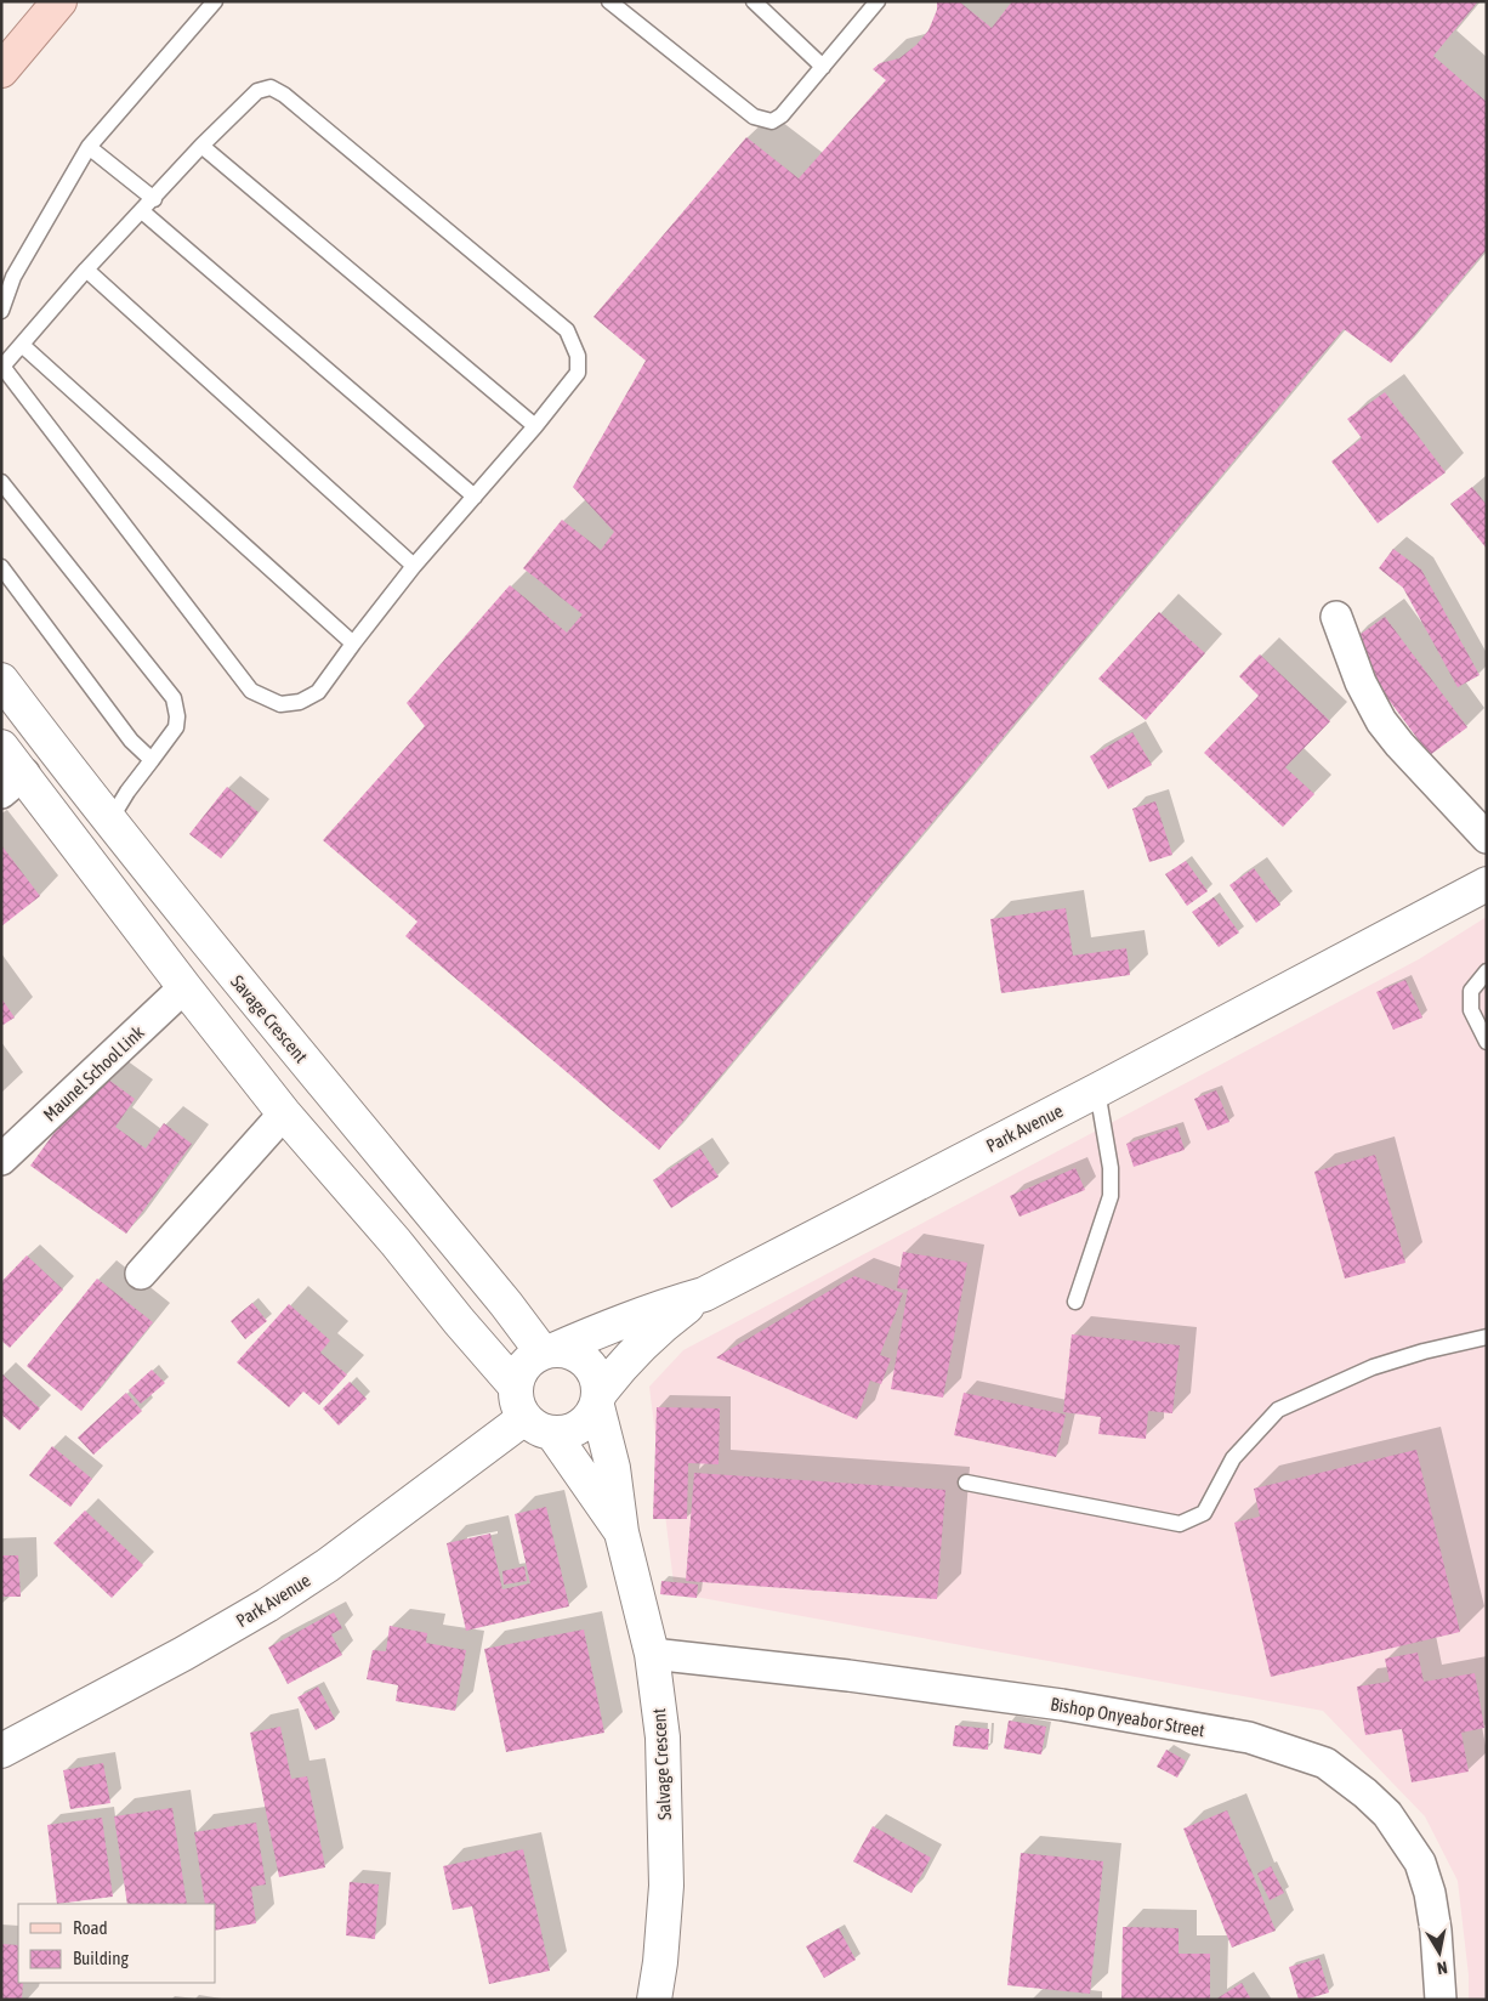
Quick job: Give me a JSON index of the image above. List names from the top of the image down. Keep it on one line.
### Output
{"streets":{"main road":["Savage Crescent","Park Avenue","Salvage Crescent"],"street":["Maunel School Link","Bishop Onyeabor Street"]},"crossings":[["Savage Crescent","Park Avenue"],["Bishop Onyeabor Street","Salvage Crescent"]],"legend":["Road","Building"],"north":"bottom"}
